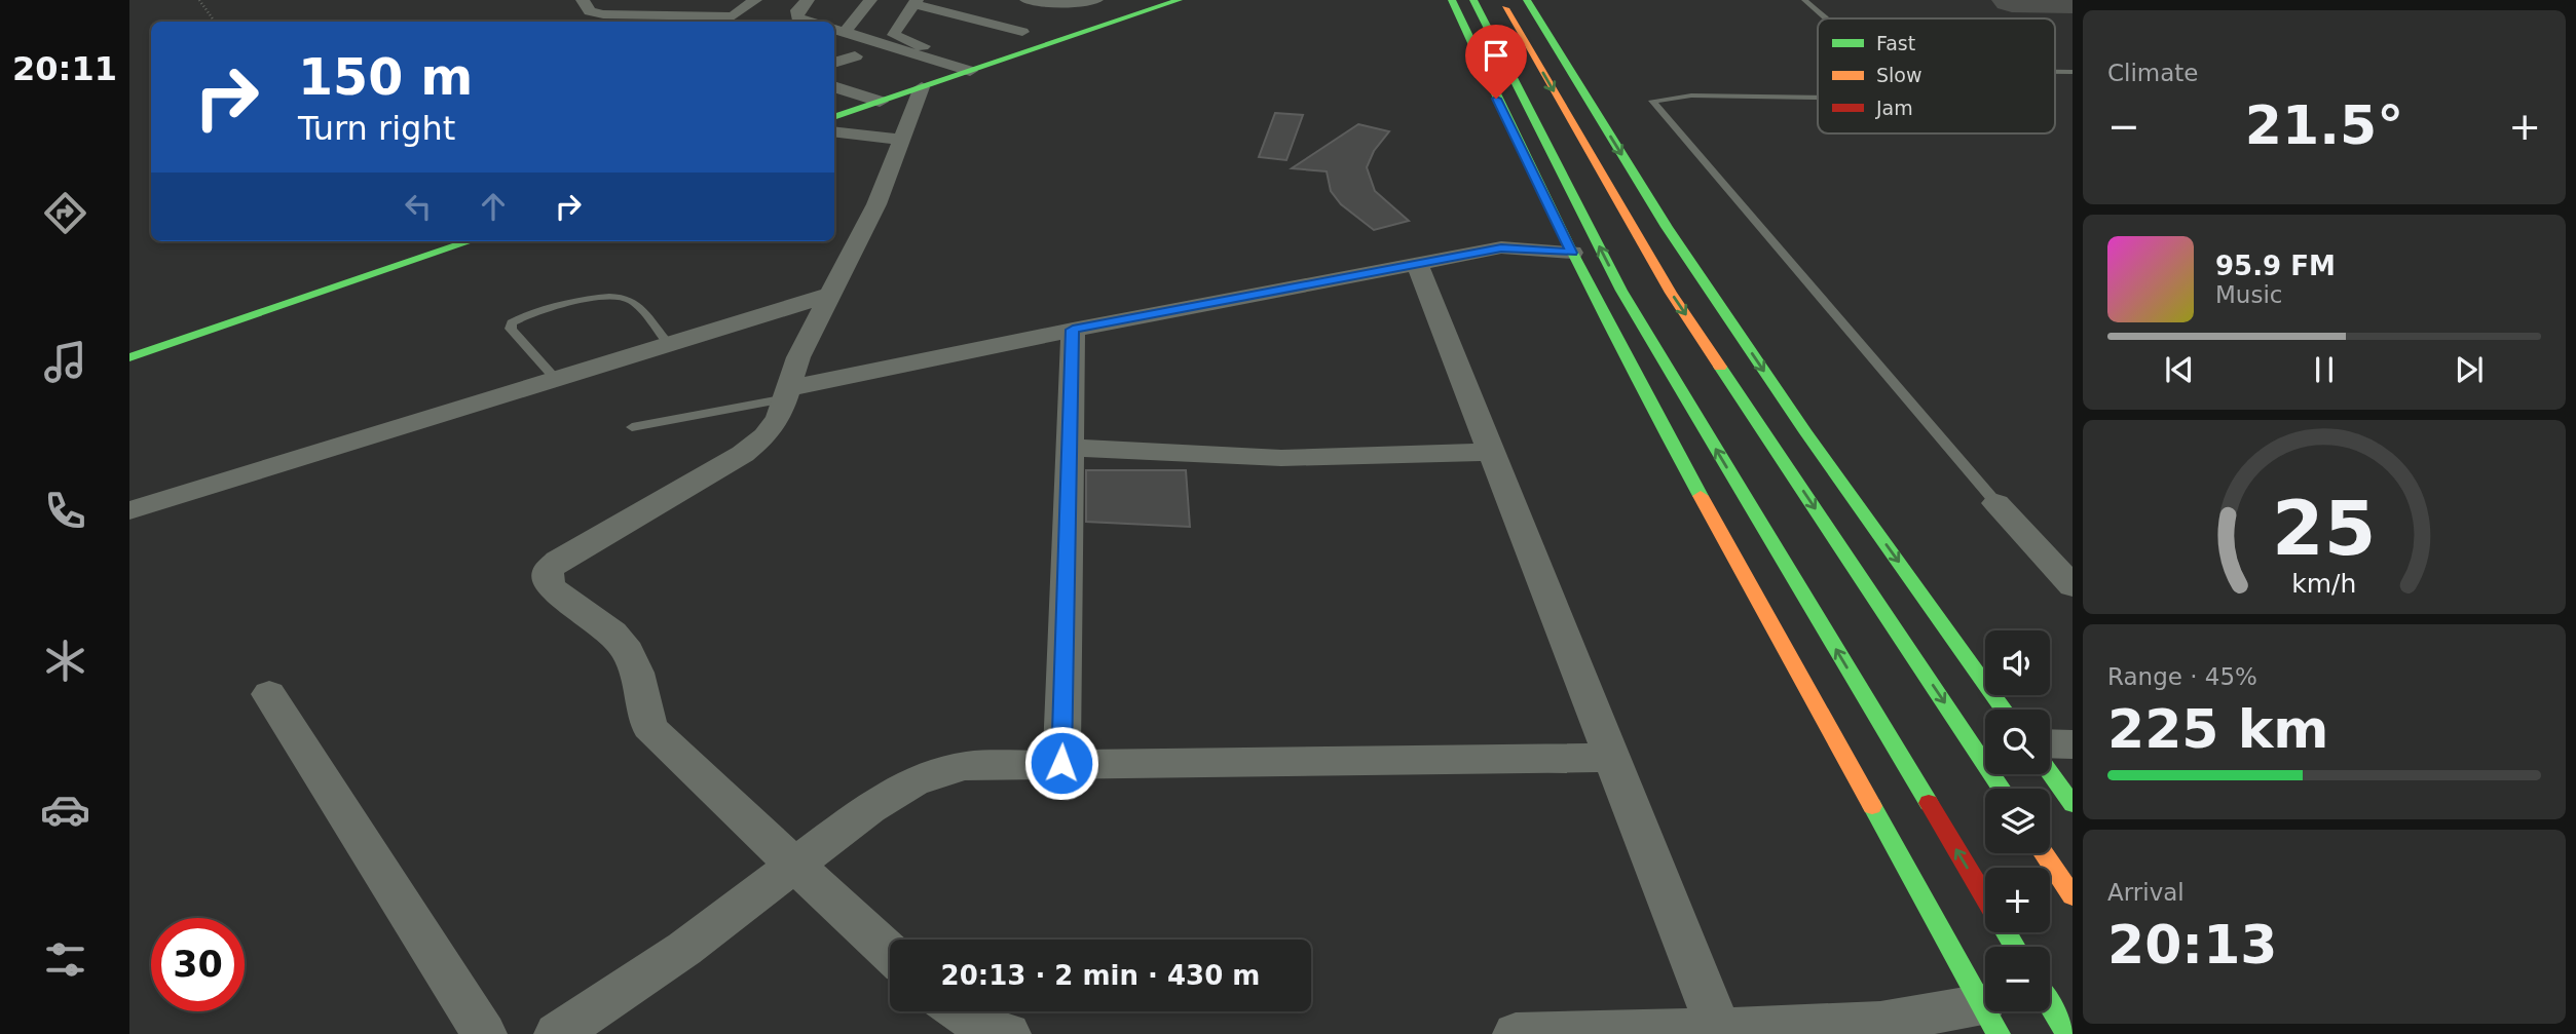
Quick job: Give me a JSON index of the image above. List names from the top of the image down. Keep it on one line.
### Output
{"legend":["Fast","Slow","Jam"],"page":{"tabs":"20:11","tile":["Climate",["Range · 45%","225 km"],["Arrival","20:13"]],"turn":["150 m","Turn right"],"heat":["−","21.5°","+"],"song":["95.9 FM","Music"],"map_buttons":["+","−"],"limit":"30","trip":"20:13 · 2 min · 430 m","gauge":["25","km/h"]}}
